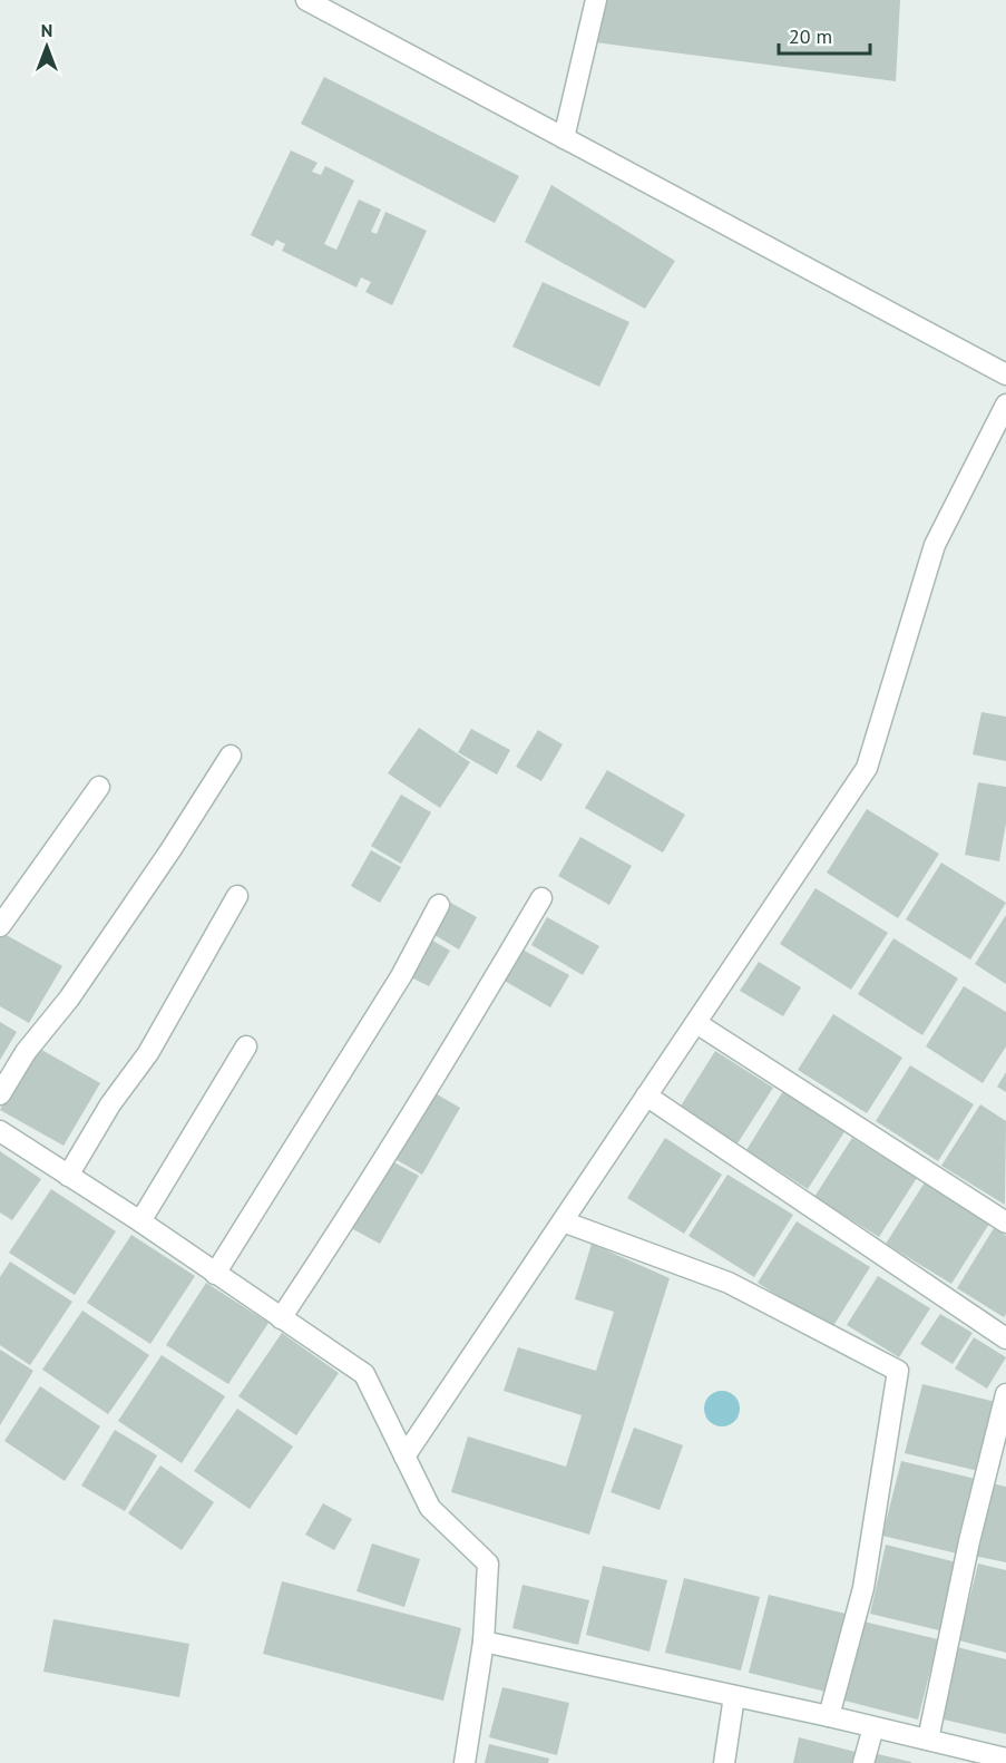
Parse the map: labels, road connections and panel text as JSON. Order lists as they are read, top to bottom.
{
  "scale_bar": "20 m",
  "north": "top"
}
